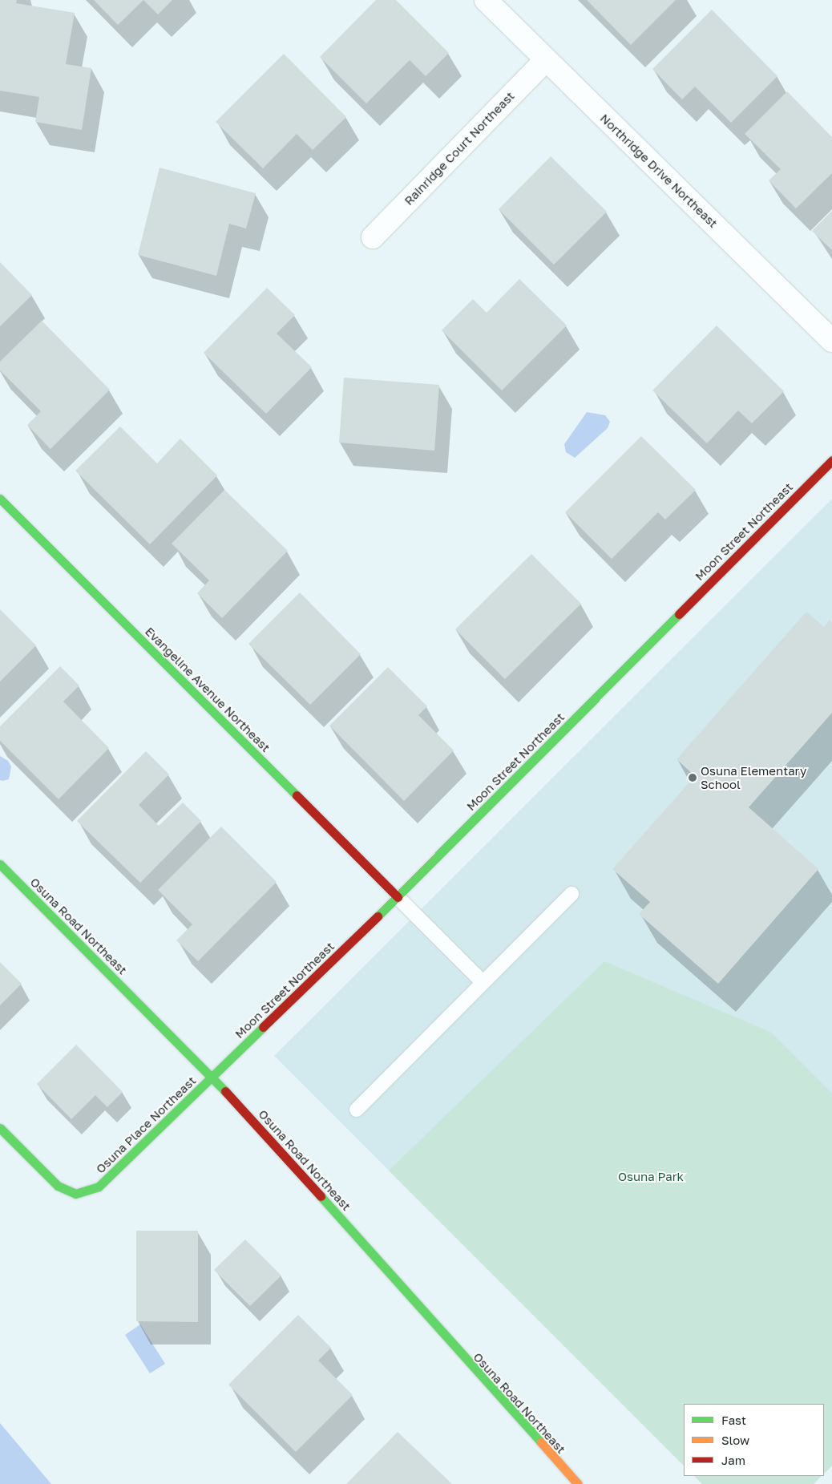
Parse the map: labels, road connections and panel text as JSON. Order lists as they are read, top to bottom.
{
  "streets": {
    "street": [
      "Rainridge Court Northeast",
      "Northridge Drive Northeast",
      "Moon Street Northeast",
      "Evangeline Avenue Northeast",
      "Osuna Road Northeast",
      "Osuna Place Northeast"
    ]
  },
  "crossings": [
    ["Rainridge Court Northeast", "Northridge Drive Northeast"],
    ["Moon Street Northeast", "Evangeline Avenue Northeast"],
    ["Moon Street Northeast", "Osuna Road Northeast"],
    ["Moon Street Northeast", "Osuna Place Northeast"],
    ["Osuna Road Northeast", "Osuna Place Northeast"]
  ],
  "parks": ["Osuna Park"],
  "places": ["Osuna Elementary School"],
  "legend": ["Fast", "Slow", "Jam"]
}
